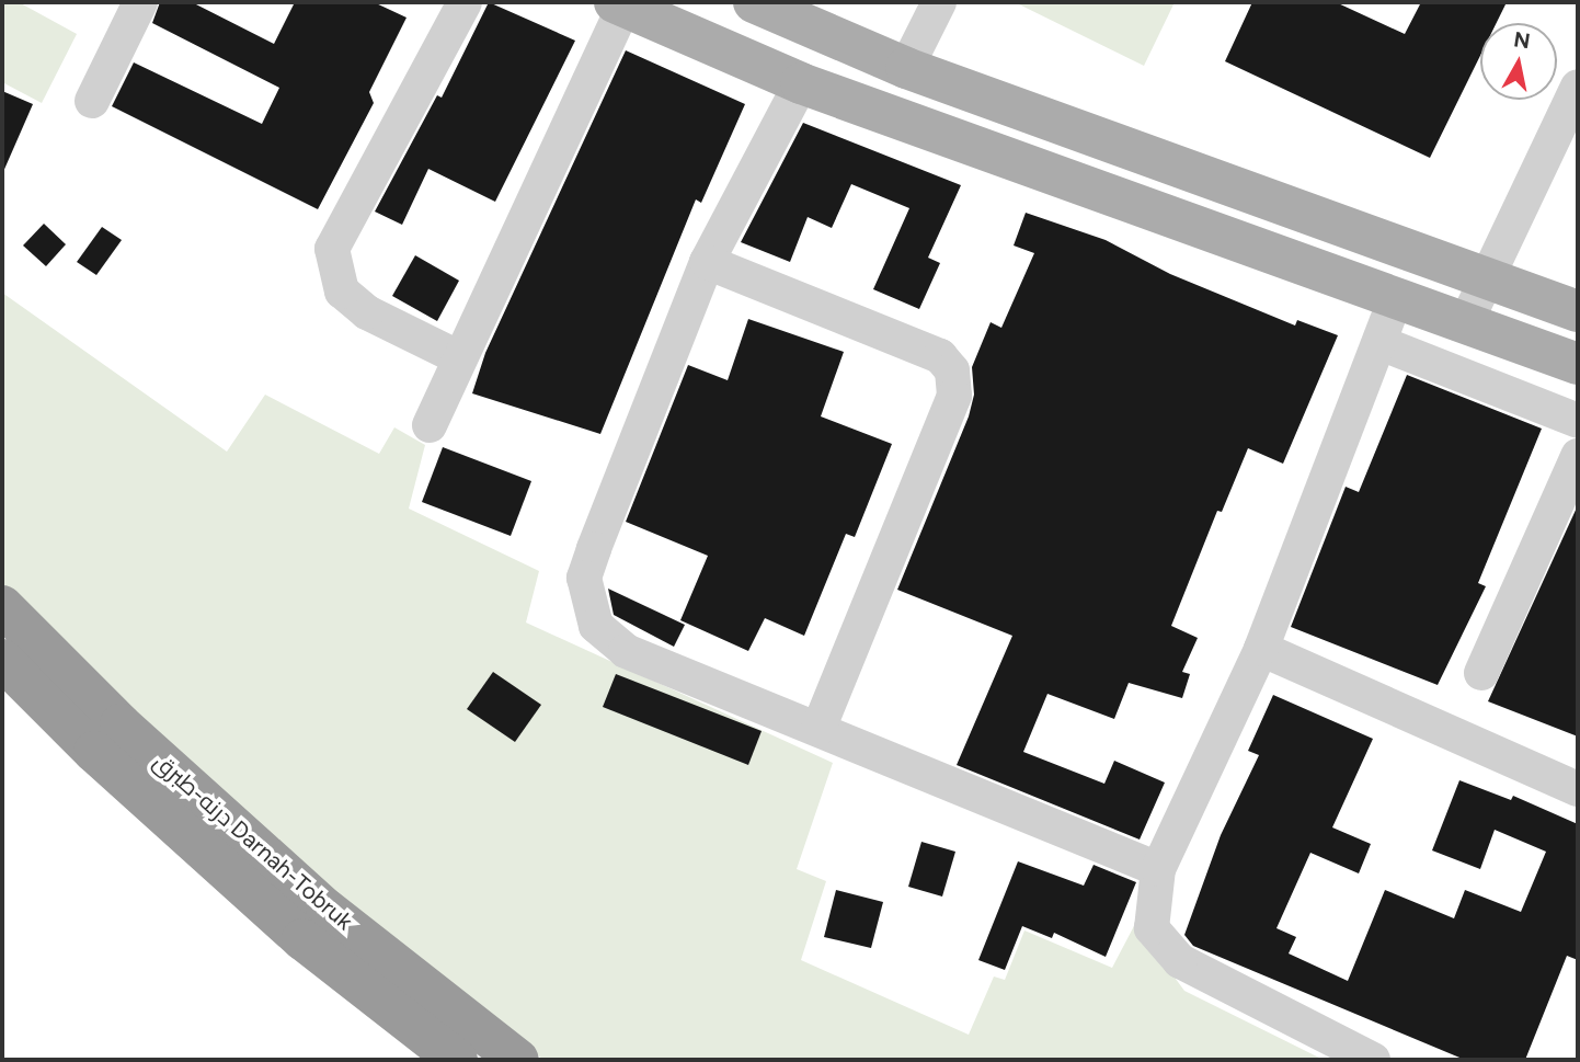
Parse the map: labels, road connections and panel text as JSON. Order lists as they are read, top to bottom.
{
  "streets": {
    "highway": ["درنه-طبرق Darnah-Tobruk"]
  },
  "north": "top"
}
